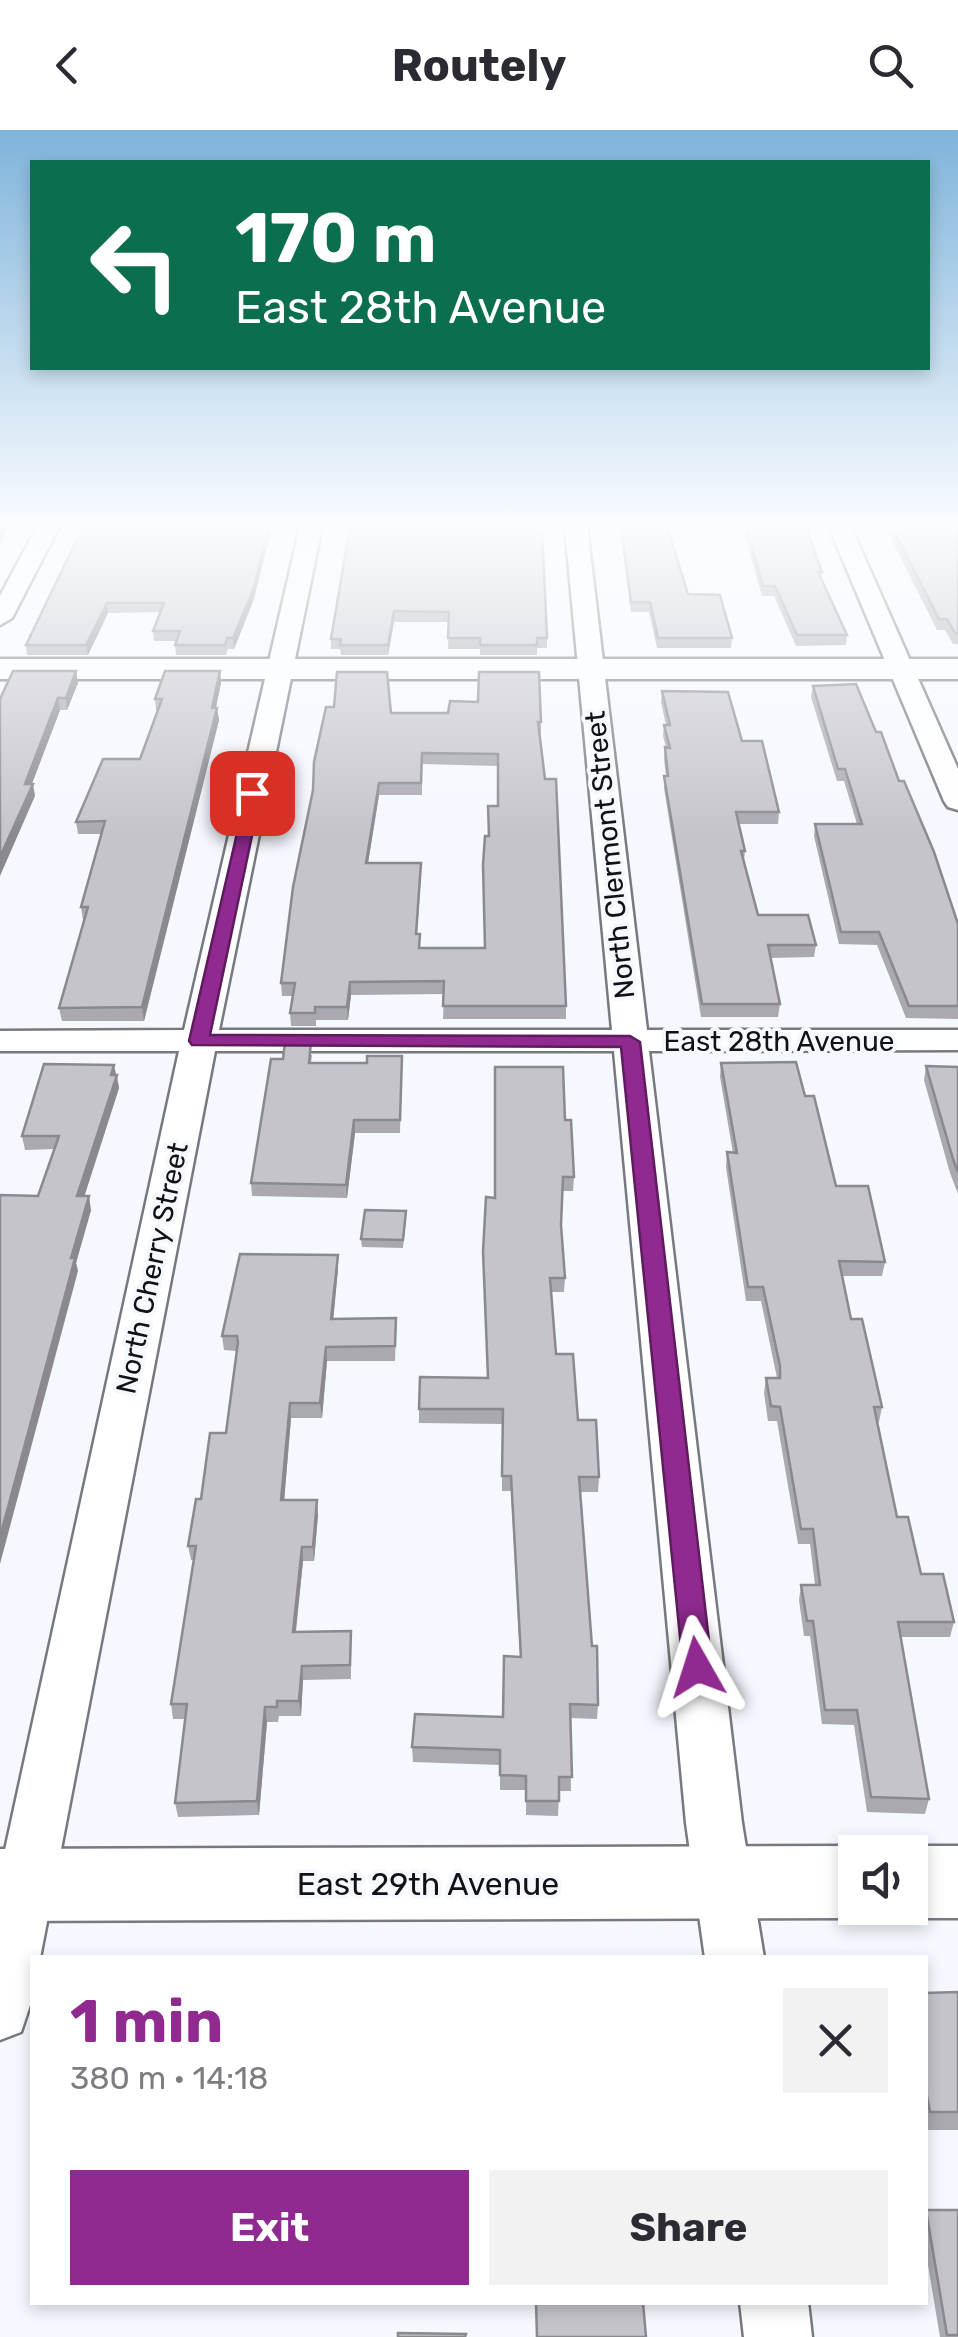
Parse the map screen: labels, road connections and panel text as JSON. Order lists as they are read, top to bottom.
{
  "streets": {
    "street": [
      "North Clermont Street",
      "East 28th Avenue",
      "North Cherry Street",
      "East 29th Avenue"
    ]
  },
  "crossings": [
    ["North Clermont Street", "East 28th Avenue"],
    ["North Clermont Street", "East 29th Avenue"],
    ["East 28th Avenue", "North Cherry Street"],
    ["North Cherry Street", "East 29th Avenue"]
  ],
  "page": {
    "header": "Routely",
    "turn": ["170 m", "East 28th Avenue"],
    "heading": ["1 min", "380 m · 14:18"],
    "buttons": ["Exit", "Share"]
  }
}
